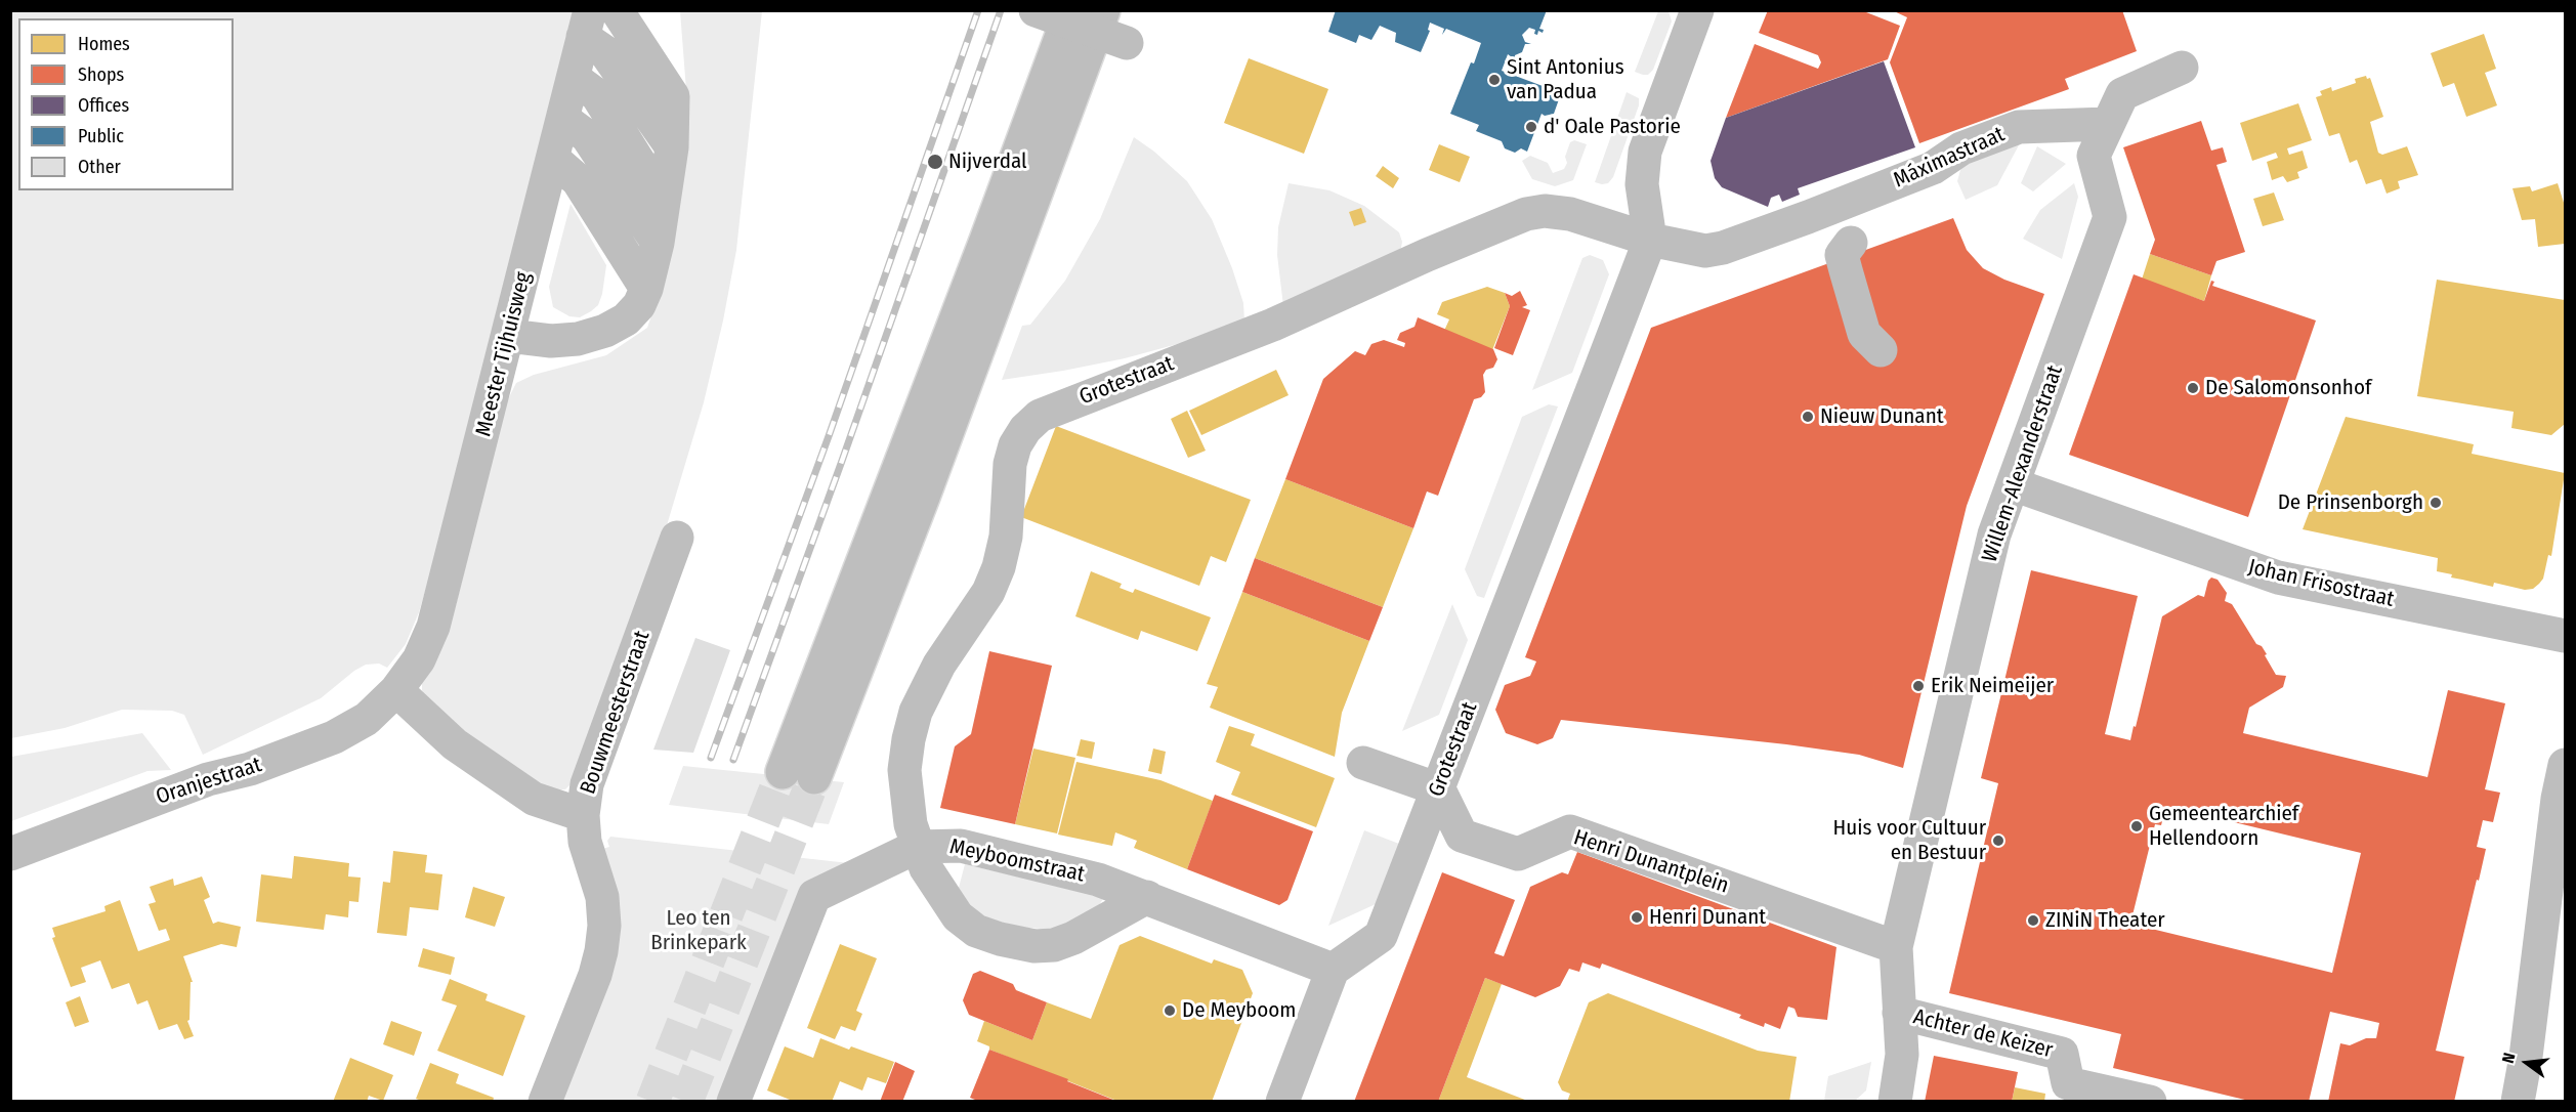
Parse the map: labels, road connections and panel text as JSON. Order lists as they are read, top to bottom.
{
  "streets": {
    "street": [
      "Máximastraat",
      "Meester Tijhuisweg",
      "Grotestraat",
      "Willem-Alexanderstraat",
      "Johan Frisostraat",
      "Bouwmeesterstraat",
      "Oranjestraat",
      "Meyboomstraat",
      "Henri Dunantplein",
      "Achter de Keizer"
    ]
  },
  "crossings": [
    ["Máximastraat", "Grotestraat"],
    ["Máximastraat", "Willem-Alexanderstraat"],
    ["Meester Tijhuisweg", "Oranjestraat"],
    ["Grotestraat", "Meyboomstraat"],
    ["Grotestraat", "Henri Dunantplein"],
    ["Willem-Alexanderstraat", "Johan Frisostraat"],
    ["Willem-Alexanderstraat", "Henri Dunantplein"],
    ["Willem-Alexanderstraat", "Achter de Keizer"]
  ],
  "parks": ["Leo ten Brinkepark"],
  "places": [
    "Sint Antonius van Padua",
    "d' Oale Pastorie",
    "Nijverdal",
    "De Salomonsonhof",
    "Nieuw Dunant",
    "De Prinsenborgh",
    "Erik Neimeijer",
    "Gemeentearchief Hellendoorn",
    "Huis voor Cultuur en Bestuur",
    "Henri Dunant",
    "ZINiN Theater",
    "De Meyboom"
  ],
  "legend": [
    "Homes",
    "Shops",
    "Offices",
    "Public",
    "Other"
  ],
  "north": "left"
}
